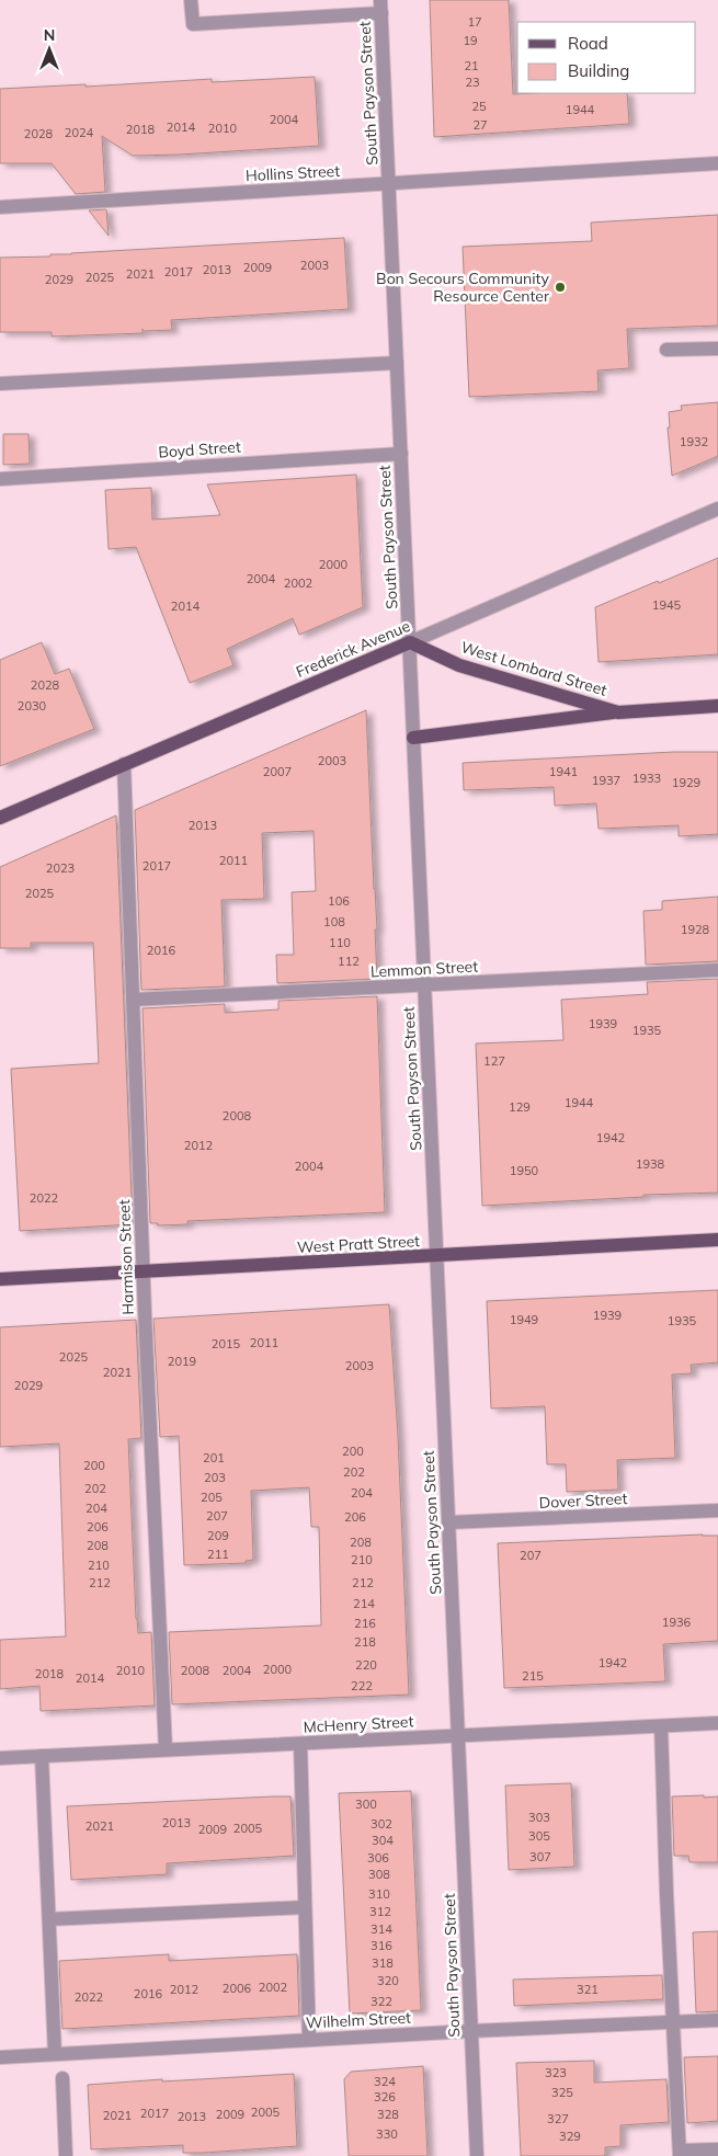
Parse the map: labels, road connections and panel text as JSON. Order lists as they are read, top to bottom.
{
  "streets": {
    "main road": ["Frederick Avenue", "West Lombard Street", "West Pratt Street"],
    "street": [
      "South Payson Street",
      "Hollins Street",
      "Boyd Street",
      "Lemmon Street",
      "Harmison Street",
      "Dover Street",
      "McHenry Street",
      "Wilhelm Street"
    ]
  },
  "crossings": [
    ["South Payson Street", "Hollins Street"],
    ["South Payson Street", "Boyd Street"],
    ["South Payson Street", "Frederick Avenue"],
    ["South Payson Street", "West Lombard Street"],
    ["South Payson Street", "Lemmon Street"],
    ["South Payson Street", "West Pratt Street"],
    ["South Payson Street", "Dover Street"],
    ["South Payson Street", "McHenry Street"],
    ["South Payson Street", "Wilhelm Street"],
    ["Frederick Avenue", "West Lombard Street"],
    ["Frederick Avenue", "Harmison Street"],
    ["Lemmon Street", "Harmison Street"],
    ["West Pratt Street", "Harmison Street"],
    ["Harmison Street", "McHenry Street"]
  ],
  "places": ["Bon Secours Community Resource Center"],
  "house_numbers": [
    "17",
    "19",
    "21",
    "23",
    "25",
    "1944",
    "2004",
    "27",
    "2014",
    "2010",
    "2018",
    "2024",
    "2028",
    "2003",
    "2009",
    "2013",
    "2017",
    "2021",
    "2025",
    "2029",
    "1932",
    "2000",
    "2004",
    "2002",
    "1945",
    "2014",
    "2028",
    "2030",
    "2003",
    "2007",
    "1941",
    "1933",
    "1937",
    "1929",
    "2013",
    "2011",
    "2017",
    "2023",
    "2025",
    "106",
    "108",
    "1928",
    "110",
    "2016",
    "112",
    "1939",
    "1935",
    "127",
    "1944",
    "129",
    "2008",
    "1942",
    "2012",
    "1938",
    "2004",
    "1950",
    "2022",
    "1939",
    "1949",
    "1935",
    "2011",
    "2015",
    "2025",
    "2019",
    "2003",
    "2021",
    "2029",
    "200",
    "201",
    "200",
    "202",
    "203",
    "202",
    "204",
    "205",
    "204",
    "207",
    "206",
    "206",
    "209",
    "208",
    "208",
    "211",
    "207",
    "210",
    "210",
    "212",
    "212",
    "214",
    "1936",
    "216",
    "218",
    "1942",
    "220",
    "2000",
    "2010",
    "2008",
    "2004",
    "2018",
    "215",
    "2014",
    "222",
    "300",
    "303",
    "2013",
    "302",
    "2021",
    "2005",
    "2009",
    "305",
    "304",
    "307",
    "306",
    "308",
    "310",
    "312",
    "314",
    "316",
    "318",
    "320",
    "2002",
    "2006",
    "2012",
    "321",
    "2016",
    "2022",
    "322",
    "323",
    "324",
    "325",
    "326",
    "2005",
    "2017",
    "2009",
    "328",
    "2021",
    "2013",
    "327",
    "330",
    "329"
  ],
  "legend": ["Road", "Building"],
  "north": "top"
}
